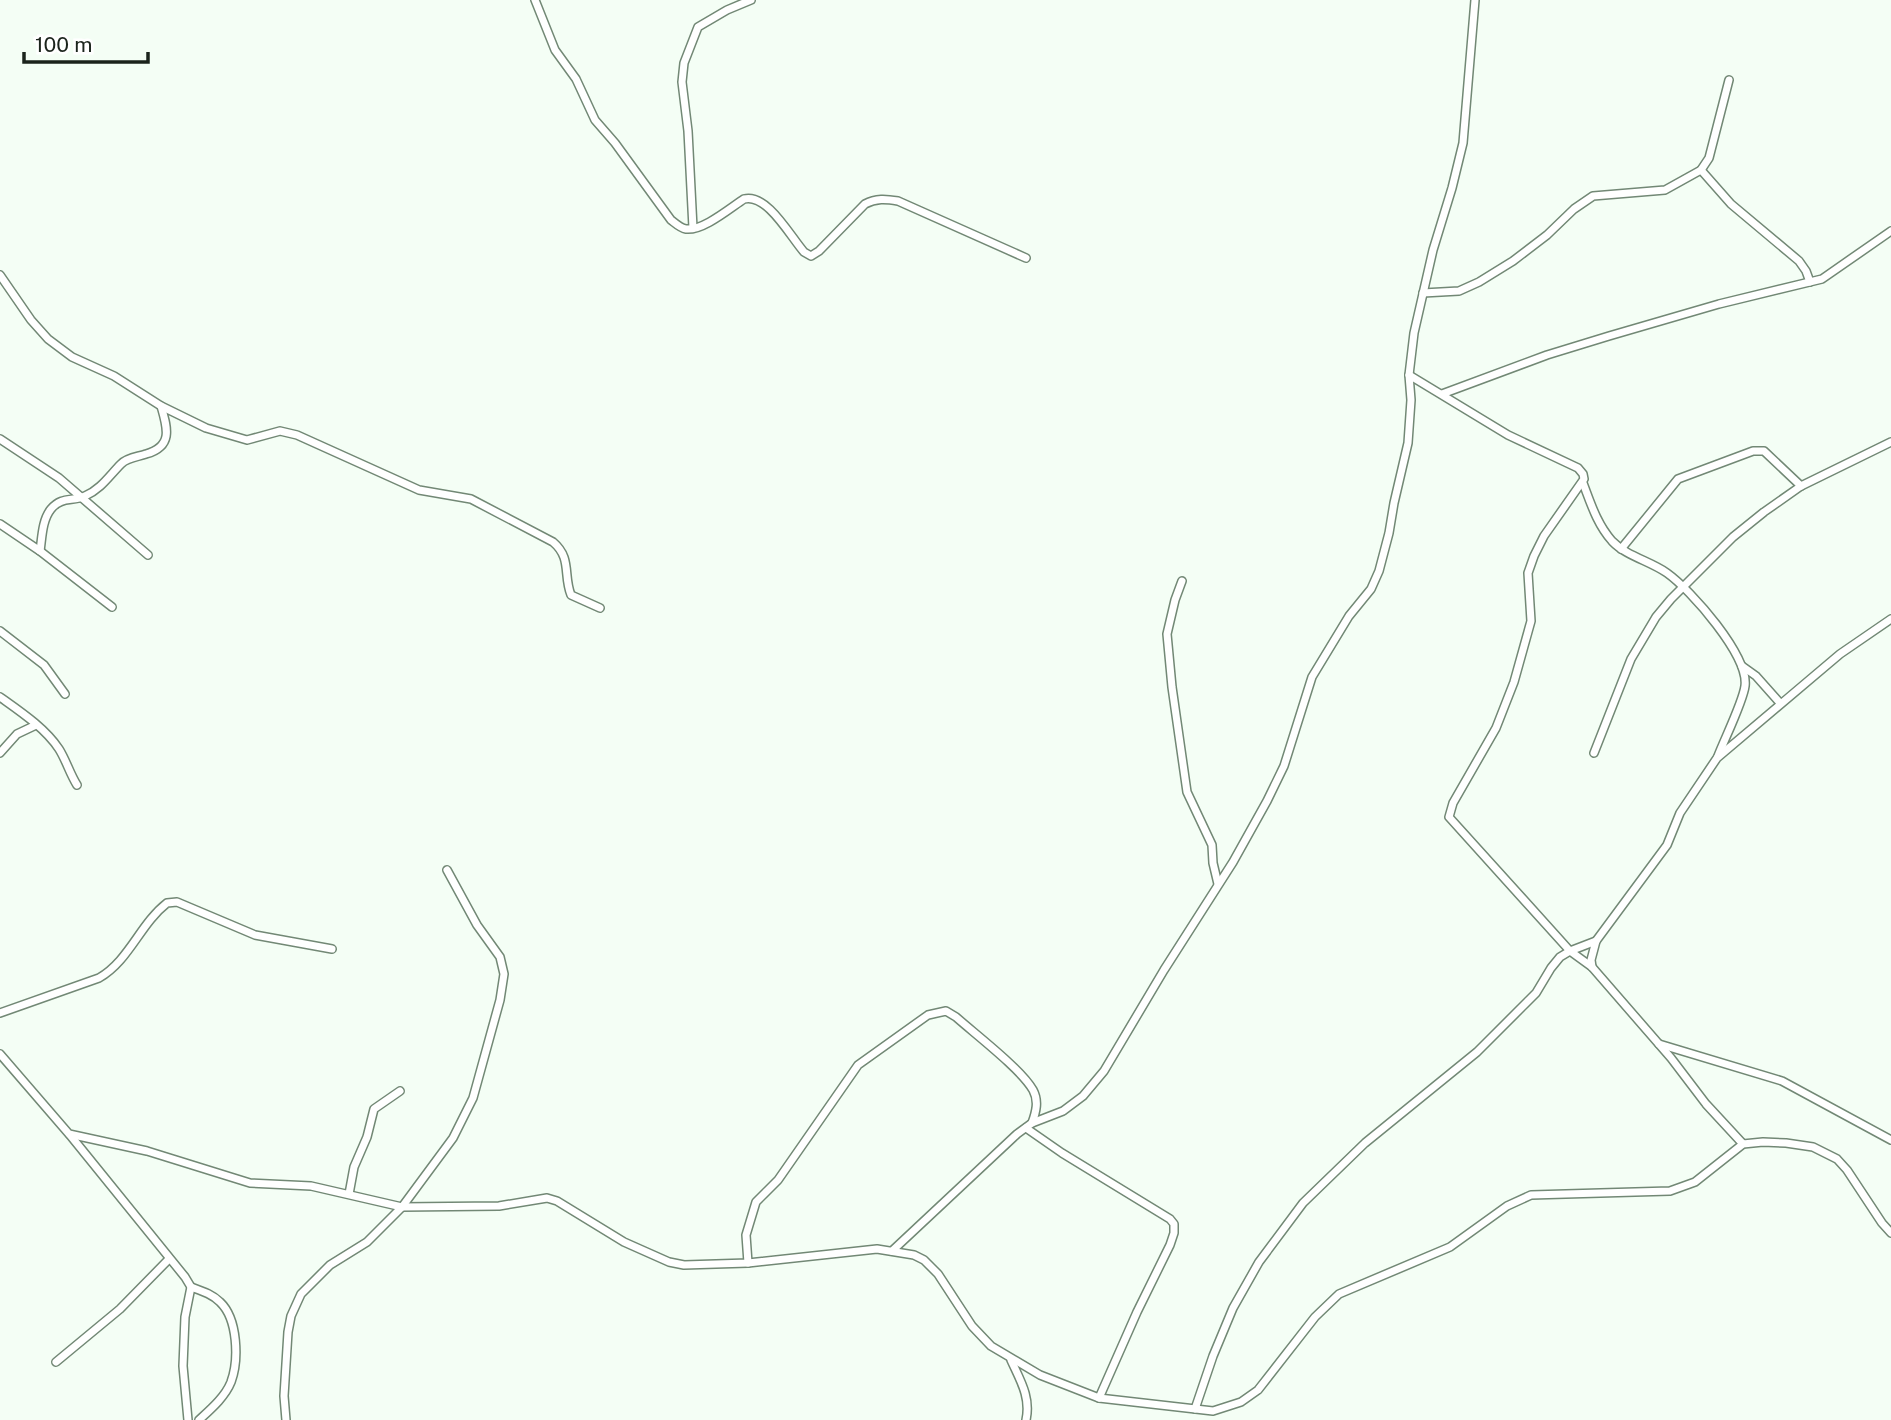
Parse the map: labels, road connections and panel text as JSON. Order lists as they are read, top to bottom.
{
  "scale_bar": "100 m"
}
